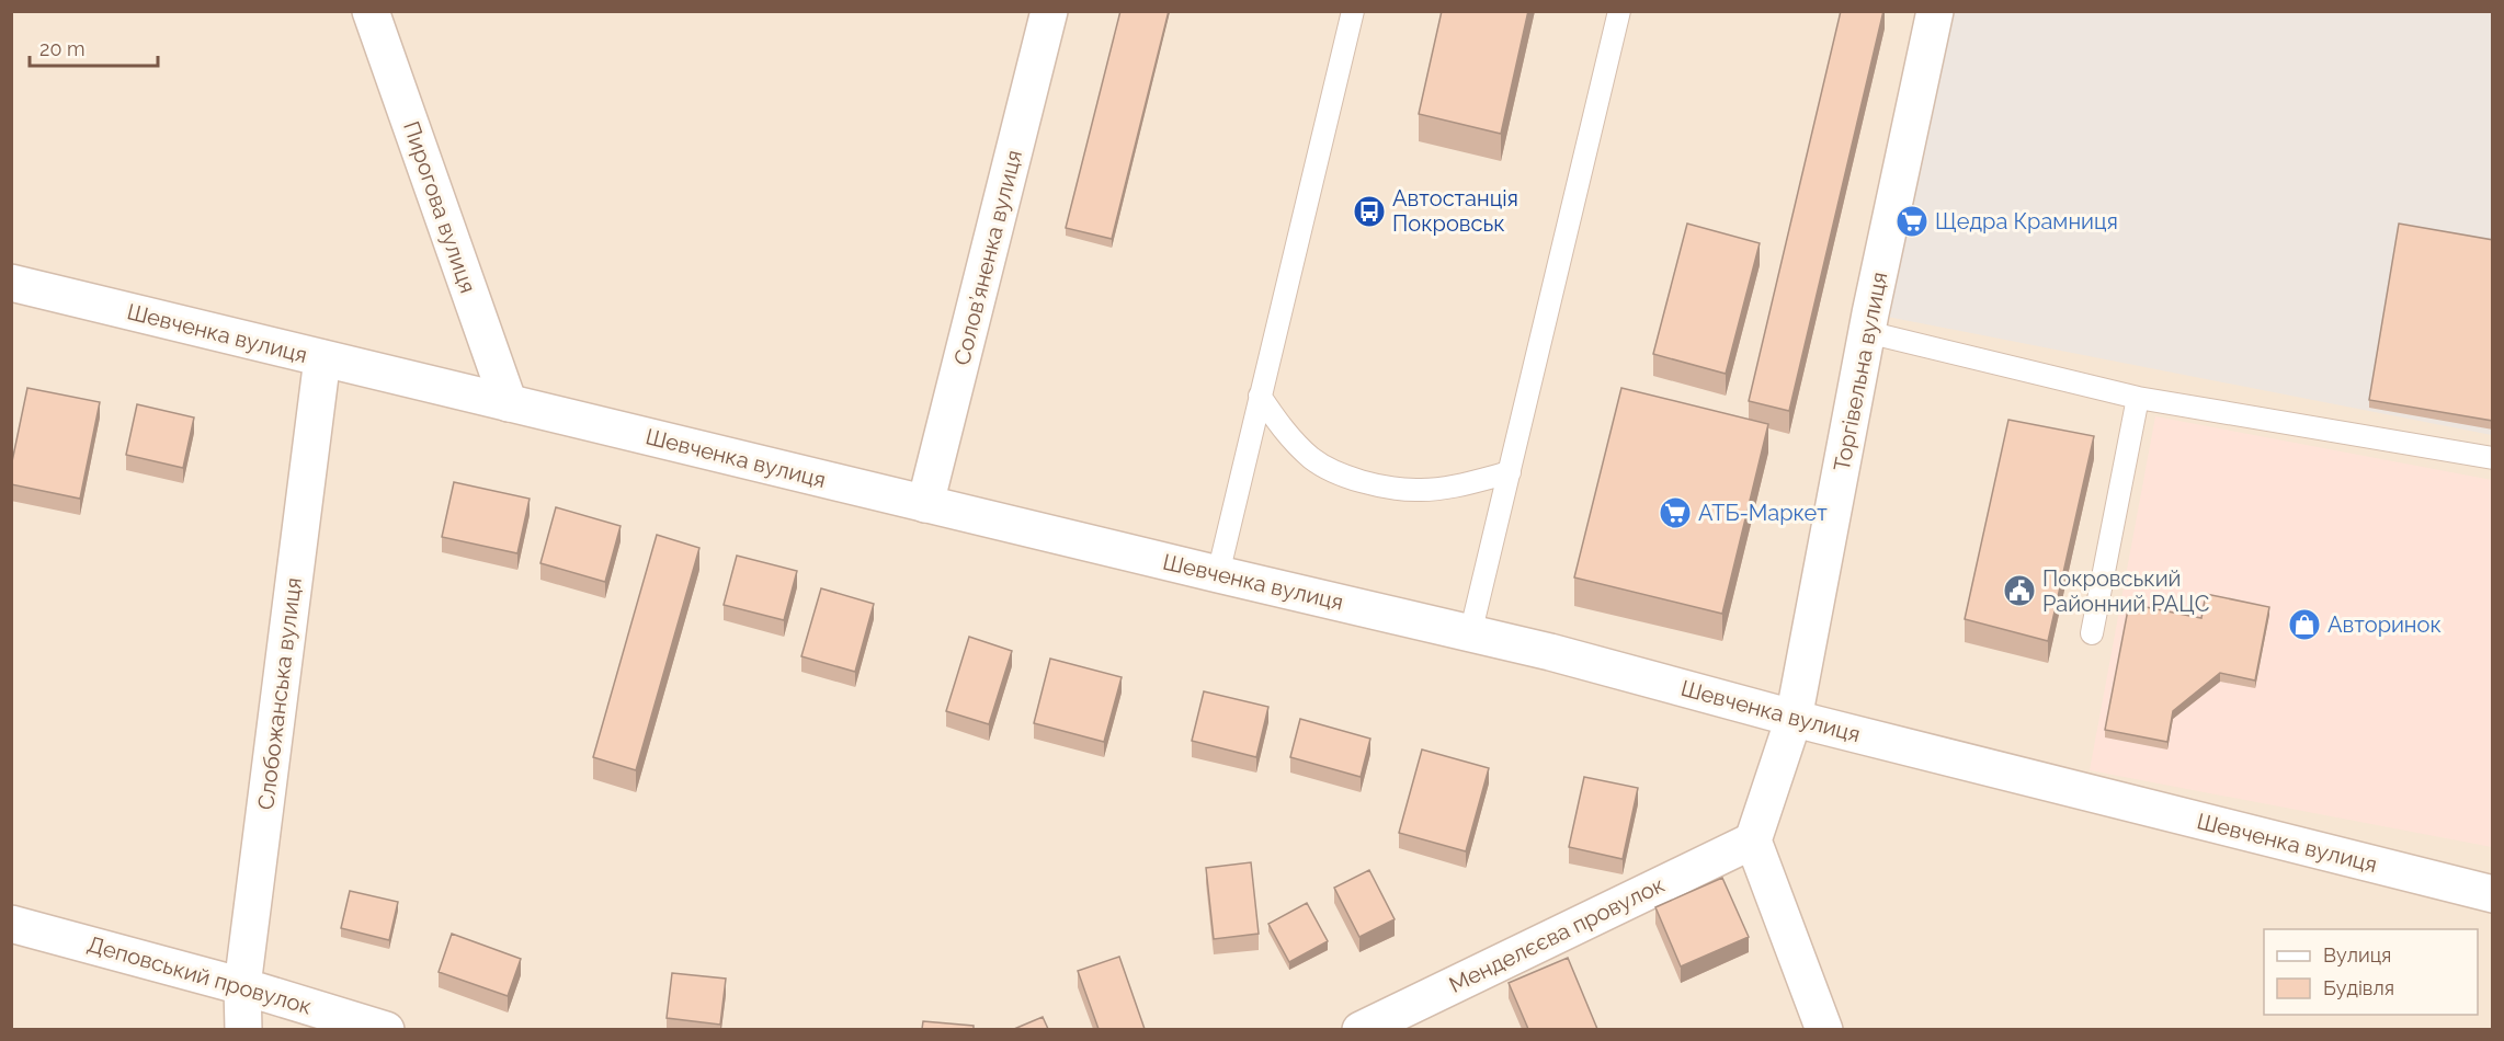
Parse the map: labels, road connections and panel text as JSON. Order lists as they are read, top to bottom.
{
  "streets": {
    "street": [
      "Пирогова вулиця",
      "Солов’яненка вулиця",
      "Шевченка вулиця",
      "Торгівельна вулиця",
      "Слобожанська вулиця",
      "Менделєєва провулок",
      "Деповський провулок"
    ]
  },
  "crossings": [
    ["Пирогова вулиця", "Шевченка вулиця"],
    ["Солов’яненка вулиця", "Шевченка вулиця"],
    ["Шевченка вулиця", "Торгівельна вулиця"],
    ["Шевченка вулиця", "Слобожанська вулиця"],
    ["Торгівельна вулиця", "Менделєєва провулок"],
    ["Слобожанська вулиця", "Деповський провулок"]
  ],
  "places": {
    "bus stop": ["Автостанція Покровськ"],
    "supermarket": ["Щедра Крамниця", "АТБ-Маркет"],
    "public building": ["Покровський Районний РАЦС"],
    "shop": ["Авторинок"]
  },
  "legend": ["Вулиця", "Будівля"],
  "scale_bar": "20 m"
}
